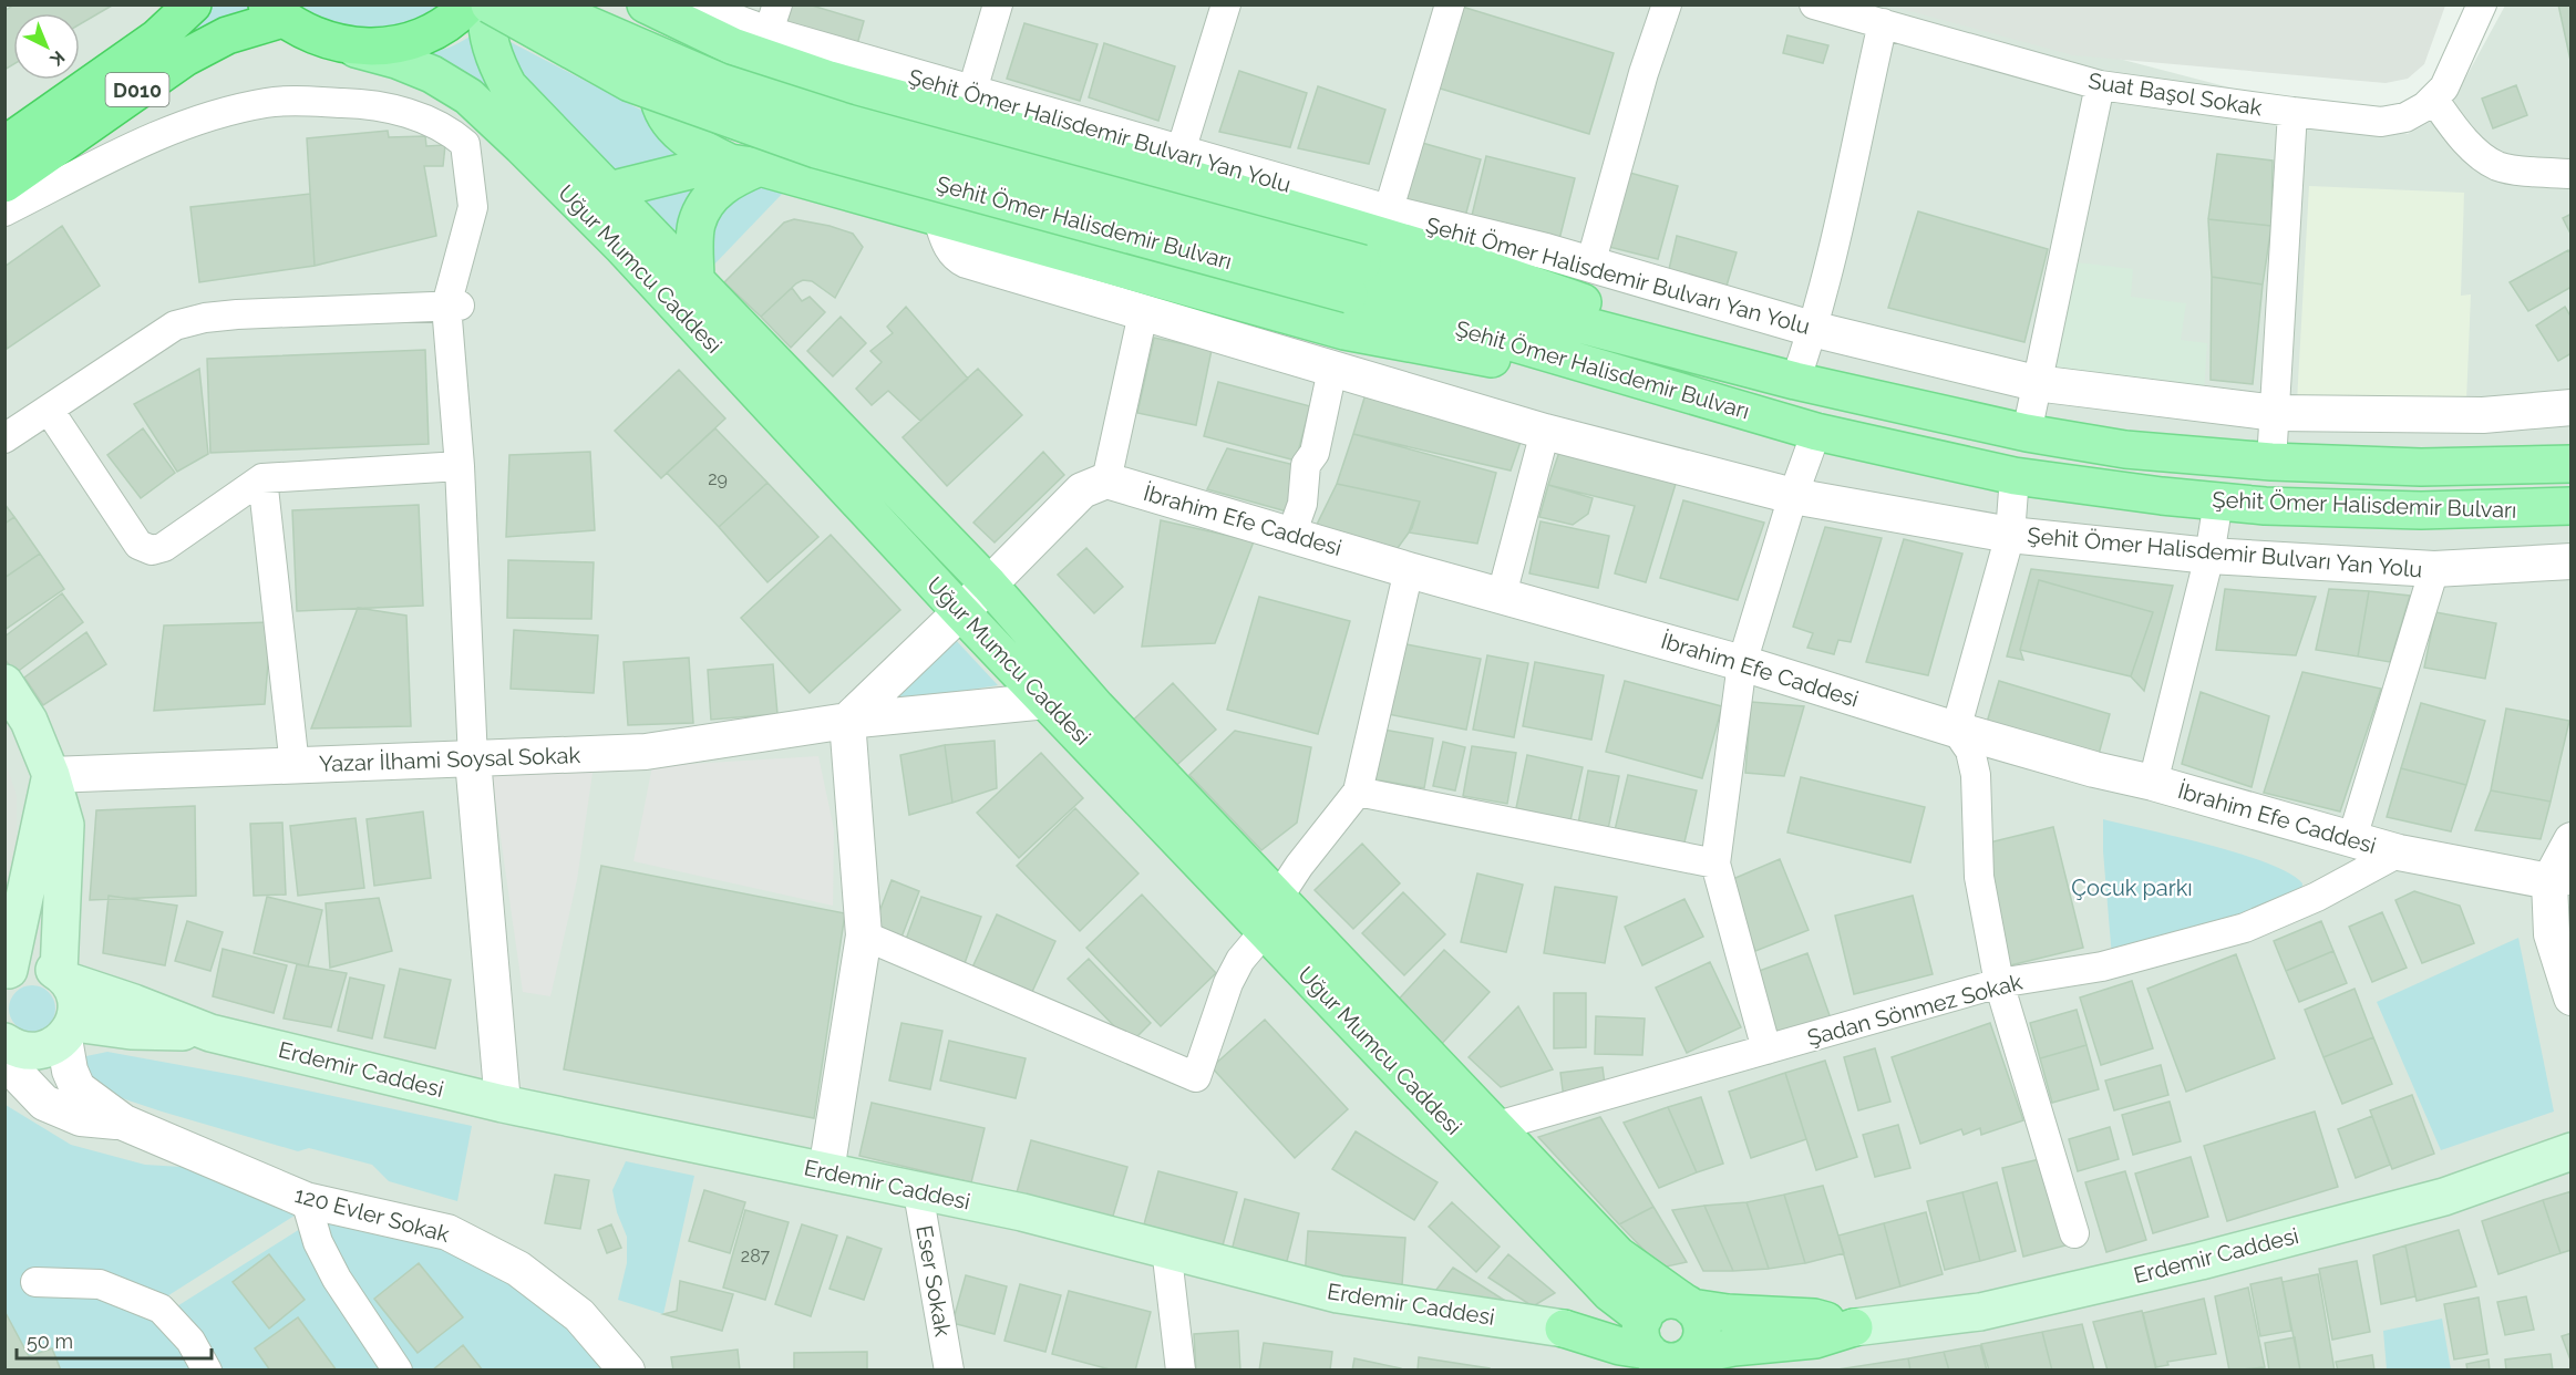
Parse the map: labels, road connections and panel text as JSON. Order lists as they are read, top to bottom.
{
  "streets": {
    "highway": ["D010"],
    "main road": ["Şehit Ömer Halisdemir Bulvarı", "Uğur Mumcu Caddesi", "Erdemir Caddesi"],
    "street": [
      "Suat Başol Sokak",
      "Şehit Ömer Halisdemir Bulvarı Yan Yolu",
      "İbrahim Efe Caddesi",
      "Yazar İlhami Soysal Sokak",
      "Şadan Sönmez Sokak",
      "120 Evler Sokak",
      "Eser Sokak"
    ]
  },
  "crossings": [
    ["D010", "Uğur Mumcu Caddesi"],
    ["Şehit Ömer Halisdemir Bulvarı", "Uğur Mumcu Caddesi"],
    ["Uğur Mumcu Caddesi", "Yazar İlhami Soysal Sokak"],
    ["Uğur Mumcu Caddesi", "Şadan Sönmez Sokak"],
    ["Uğur Mumcu Caddesi", "Erdemir Caddesi"],
    ["İbrahim Efe Caddesi", "Şadan Sönmez Sokak"],
    ["Erdemir Caddesi", "120 Evler Sokak"],
    ["Erdemir Caddesi", "Eser Sokak"]
  ],
  "parks": ["Çocuk parkı"],
  "house_numbers": ["29", "287"],
  "scale_bar": "50 m",
  "north": "bottom right"
}
